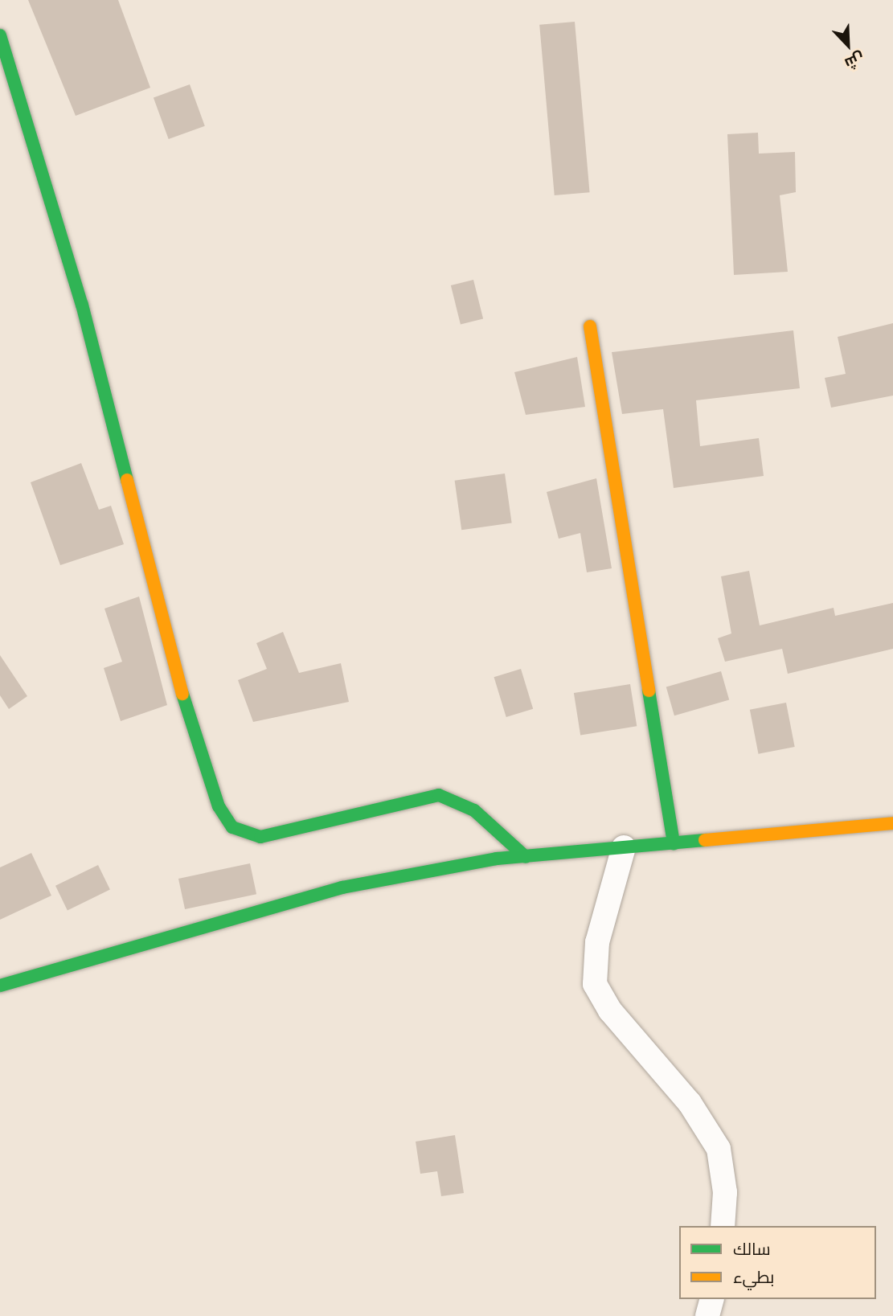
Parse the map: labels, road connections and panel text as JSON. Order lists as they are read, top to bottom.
{
  "legend": ["سالك", "بطيء"],
  "north": "bottom right"
}
